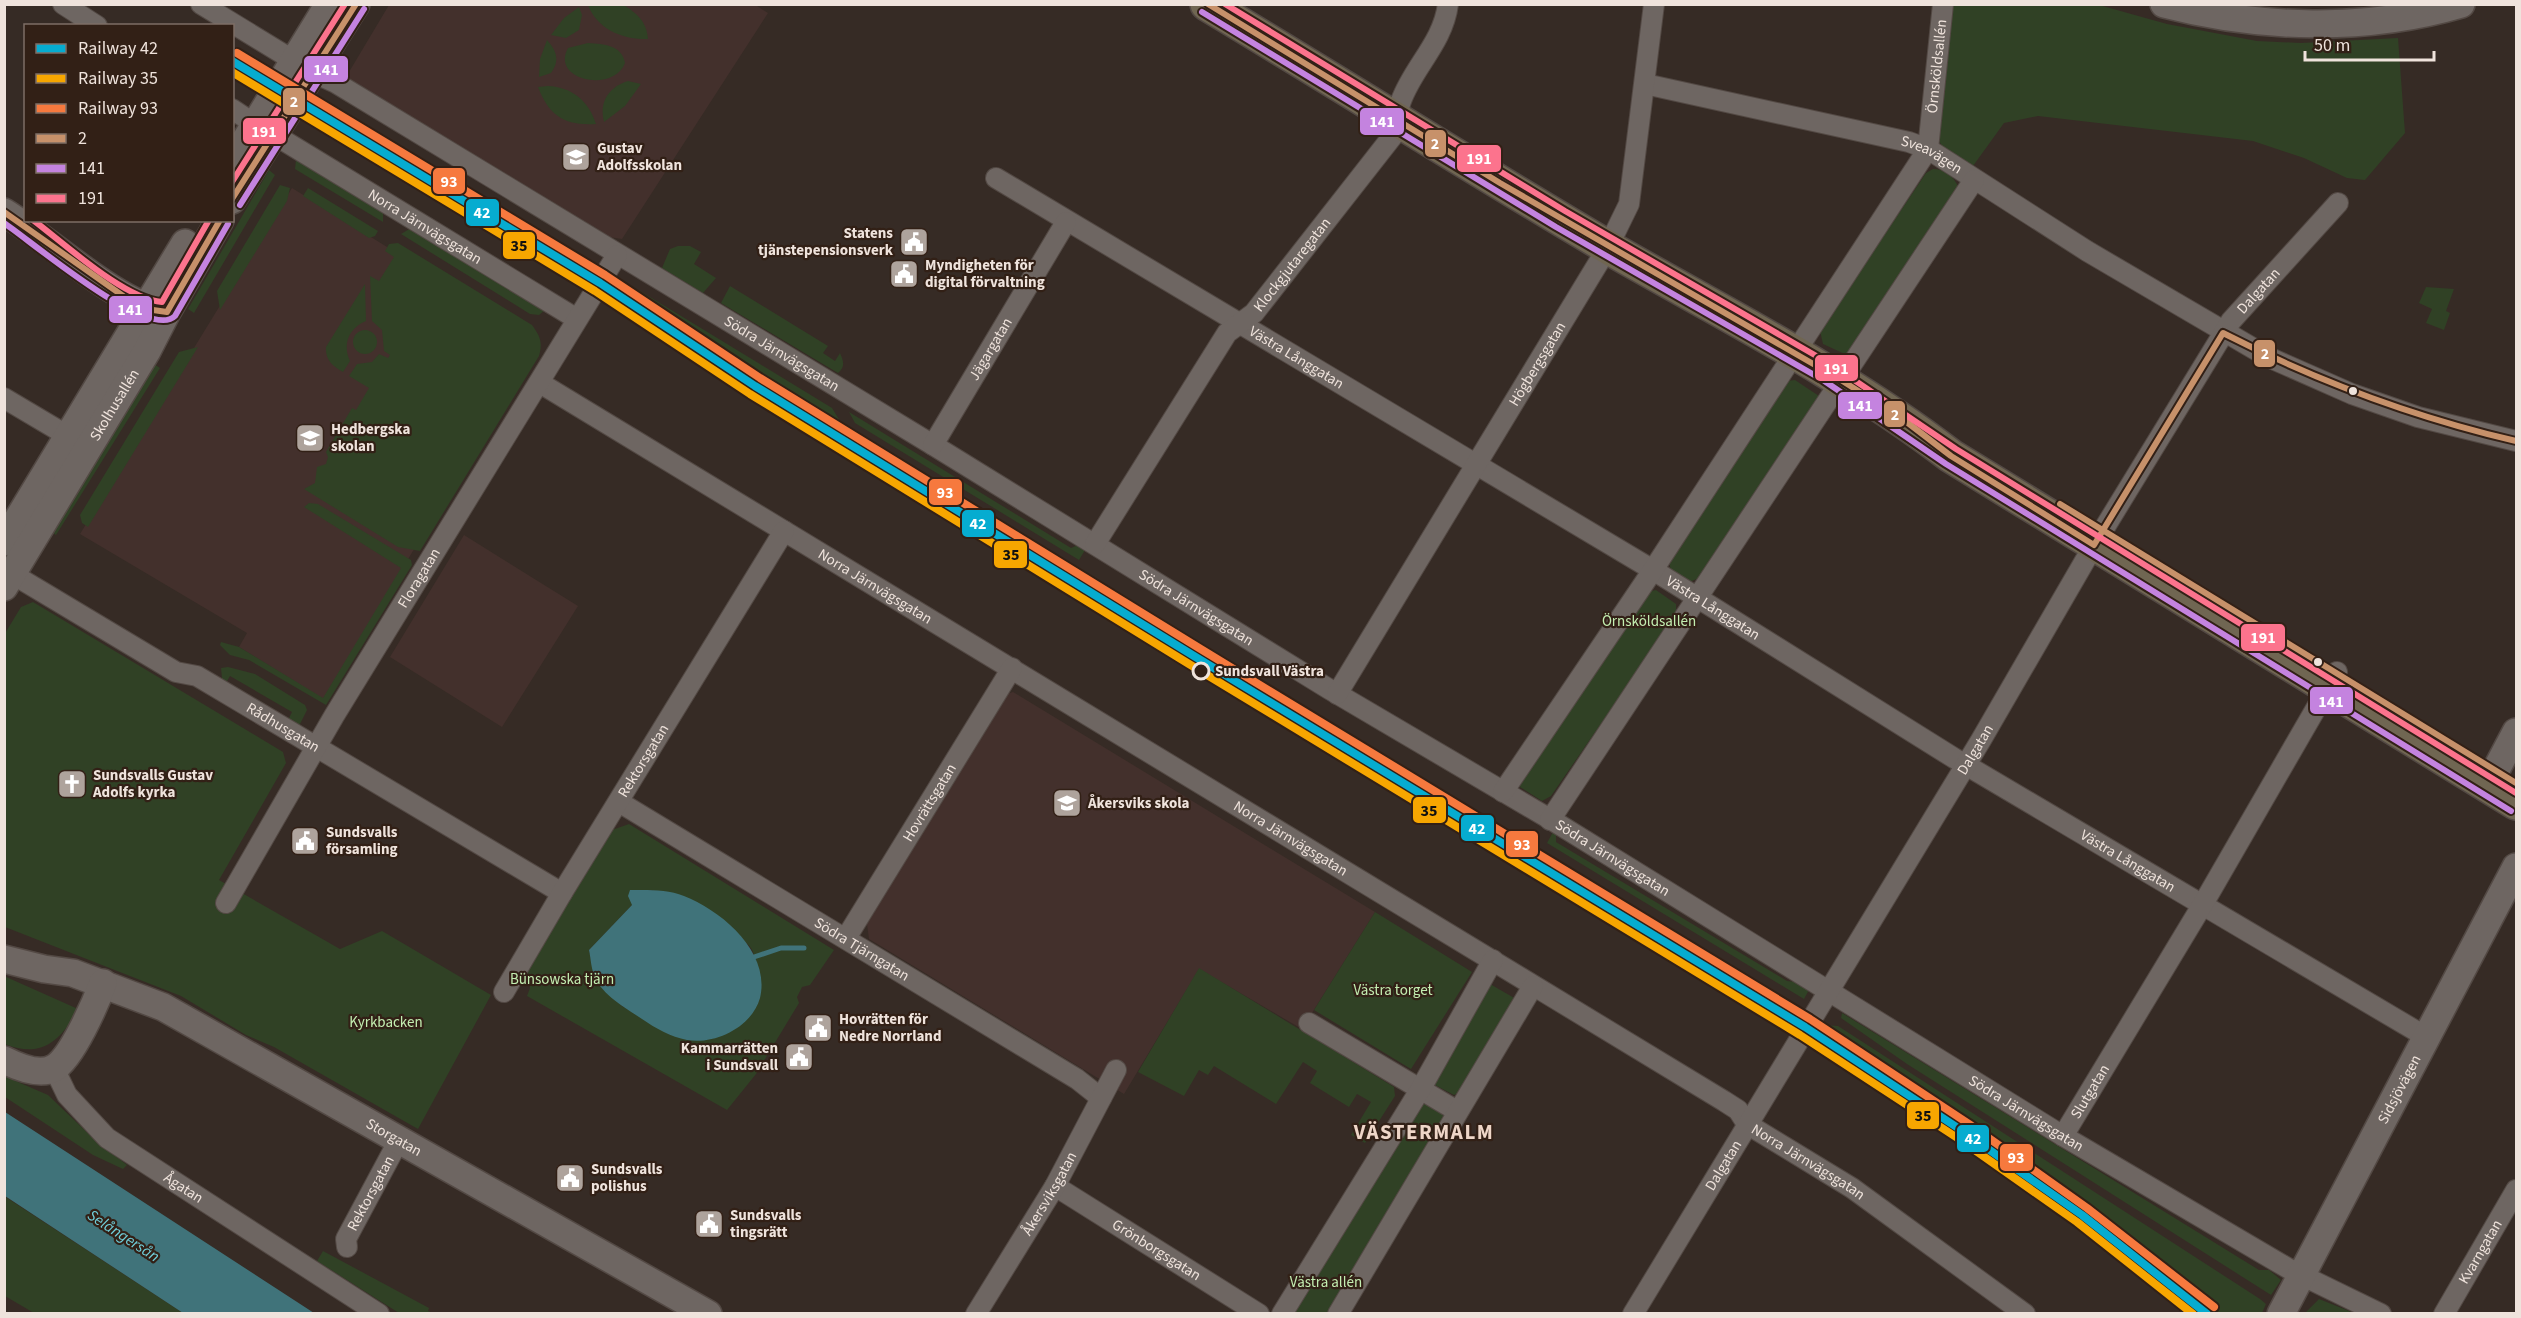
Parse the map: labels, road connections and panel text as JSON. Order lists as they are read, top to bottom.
{
  "streets": {
    "street": [
      "Örnsköldsallén",
      "Sveavägen",
      "Norra Järnvägsgatan",
      "Klockgjutaregatan",
      "Dalgatan",
      "Jägargatan",
      "Södra Järnvägsgatan",
      "Västra Långgatan",
      "Högbergsgatan",
      "Skolhusallén",
      "Floragatan",
      "Rådhusgatan",
      "Rektorsgatan",
      "Hovrättsgatan",
      "Södra Tjärngatan",
      "Slutgatan",
      "Sidsjövägen",
      "Storgatan",
      "Ågatan",
      "Åkersviksgatan",
      "Grönborgsgatan",
      "Kvarngatan"
    ]
  },
  "crossings": [
    ["Örnsköldsallén", "Sveavägen"],
    ["Örnsköldsallén", "Södra Järnvägsgatan"],
    ["Örnsköldsallén", "Västra Långgatan"],
    ["Sveavägen", "Dalgatan"],
    ["Sveavägen", "Högbergsgatan"],
    ["Norra Järnvägsgatan", "Dalgatan"],
    ["Norra Järnvägsgatan", "Floragatan"],
    ["Norra Järnvägsgatan", "Rektorsgatan"],
    ["Norra Järnvägsgatan", "Hovrättsgatan"],
    ["Klockgjutaregatan", "Södra Järnvägsgatan"],
    ["Klockgjutaregatan", "Västra Långgatan"],
    ["Dalgatan", "Södra Järnvägsgatan"],
    ["Dalgatan", "Västra Långgatan"],
    ["Jägargatan", "Södra Järnvägsgatan"],
    ["Jägargatan", "Västra Långgatan"],
    ["Södra Järnvägsgatan", "Högbergsgatan"],
    ["Södra Järnvägsgatan", "Floragatan"],
    ["Södra Järnvägsgatan", "Slutgatan"],
    ["Södra Järnvägsgatan", "Sidsjövägen"],
    ["Västra Långgatan", "Högbergsgatan"],
    ["Västra Långgatan", "Slutgatan"],
    ["Västra Långgatan", "Sidsjövägen"],
    ["Skolhusallén", "Rådhusgatan"],
    ["Floragatan", "Rådhusgatan"],
    ["Rådhusgatan", "Rektorsgatan"],
    ["Rektorsgatan", "Södra Tjärngatan"],
    ["Rektorsgatan", "Storgatan"],
    ["Hovrättsgatan", "Södra Tjärngatan"],
    ["Södra Tjärngatan", "Åkersviksgatan"],
    ["Åkersviksgatan", "Grönborgsgatan"]
  ],
  "districts": ["VÄSTERMALM"],
  "water": ["Selångersån"],
  "parks": [
    "Örnsköldsallén",
    "Bünsowska tjärn",
    "Västra torget",
    "Kyrkbacken",
    "Västra allén"
  ],
  "places": {
    "school or university": ["Gustav Adolfsskolan", "Hedbergska skolan", "Åkersviks skola"],
    "public building": [
      "Statens tjänstepensionsverk",
      "Myndigheten för digital förvaltning",
      "Sundsvalls församling",
      "Hovrätten för Nedre Norrland",
      "Kammarrätten i Sundsvall",
      "Sundsvalls polishus",
      "Sundsvalls tingsrätt"
    ],
    "other": ["Sundsvall Västra"],
    "church": ["Sundsvalls Gustav Adolfs kyrka"]
  },
  "lines": [
    "transit line 2",
    "transit line 191",
    "transit line 141",
    "rail line 93",
    "rail line 42",
    "rail line 35"
  ],
  "legend": [
    "Railway 42",
    "Railway 35",
    "Railway 93",
    "2",
    "141",
    "191"
  ],
  "scale_bar": "50 m"
}
